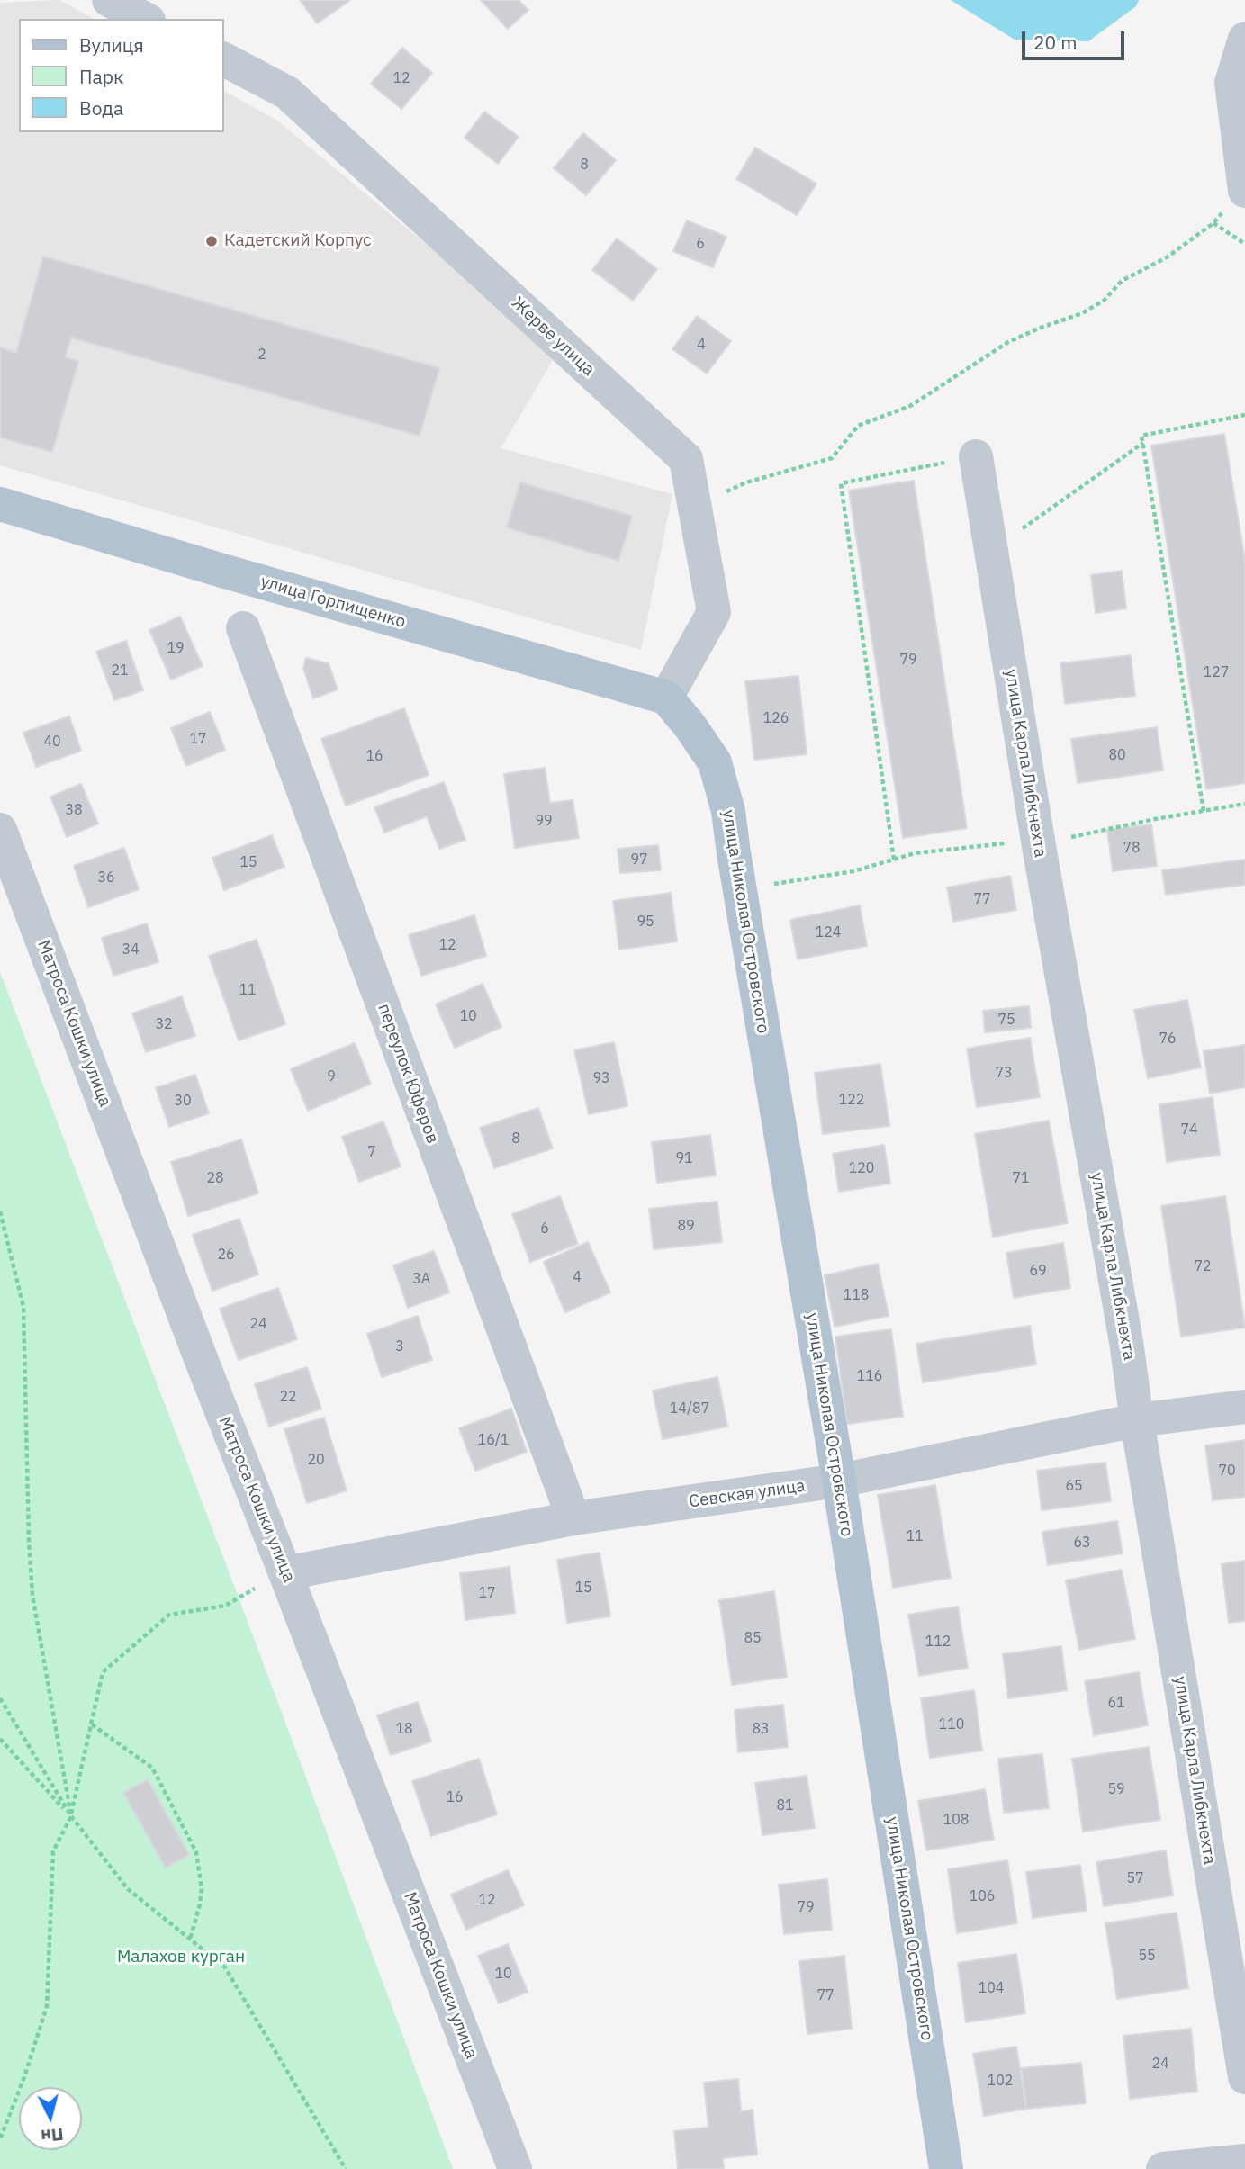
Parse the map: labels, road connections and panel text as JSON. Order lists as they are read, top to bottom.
{
  "streets": {
    "main road": ["улица Горпищенко", "улица Николая Островского"],
    "street": [
      "Жерве улица",
      "улица Карла Либкнехта",
      "Матроса Кошки улица",
      "переулок Юферов",
      "Севская улица"
    ]
  },
  "crossings": [
    ["Жерве улица", "улица Горпищенко"],
    ["Жерве улица", "улица Николая Островского"],
    ["улица Горпищенко", "улица Николая Островского"],
    ["улица Карла Либкнехта", "Севская улица"],
    ["улица Николая Островского", "Севская улица"],
    ["Матроса Кошки улица", "Севская улица"],
    ["переулок Юферов", "Севская улица"]
  ],
  "parks": ["Малахов курган"],
  "places": ["Кадетский Корпус"],
  "house_numbers": [
    "12",
    "8",
    "6",
    "4",
    "2",
    "19",
    "79",
    "21",
    "127",
    "126",
    "17",
    "40",
    "80",
    "16",
    "38",
    "99",
    "78",
    "97",
    "15",
    "36",
    "77",
    "95",
    "124",
    "12",
    "34",
    "11",
    "10",
    "75",
    "32",
    "76",
    "73",
    "9",
    "93",
    "122",
    "30",
    "74",
    "8",
    "7",
    "91",
    "120",
    "28",
    "71",
    "89",
    "6",
    "26",
    "72",
    "69",
    "4",
    "3А",
    "118",
    "24",
    "3",
    "116",
    "22",
    "14/87",
    "16/1",
    "20",
    "70",
    "65",
    "11",
    "63",
    "15",
    "17",
    "85",
    "112",
    "61",
    "110",
    "18",
    "83",
    "59",
    "16",
    "81",
    "108",
    "57",
    "106",
    "12",
    "79",
    "55",
    "10",
    "104",
    "77",
    "24",
    "102"
  ],
  "legend": ["Вулиця", "Парк", "Вода"],
  "scale_bar": "20 m",
  "north": "bottom"
}
